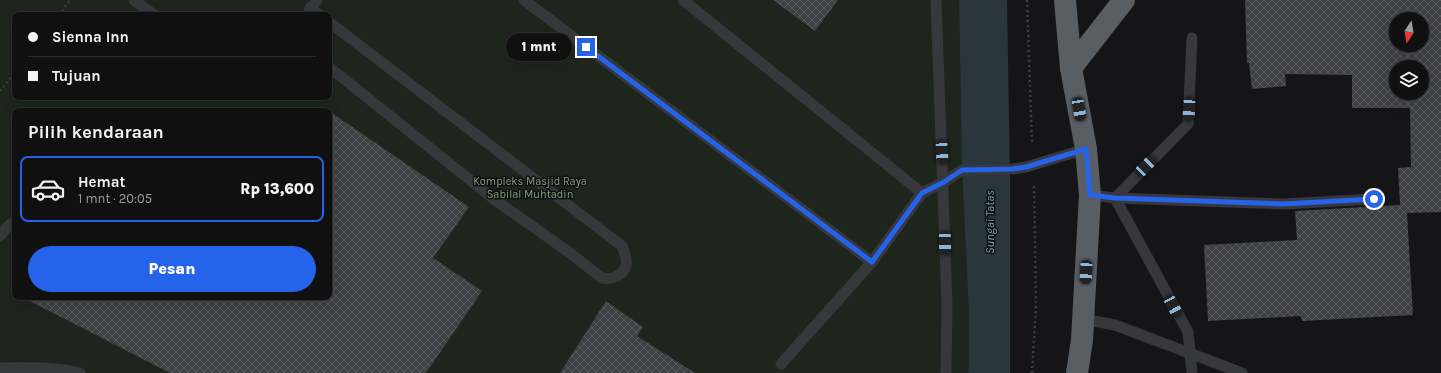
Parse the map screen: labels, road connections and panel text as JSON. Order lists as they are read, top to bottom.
{
  "water": ["Sungai Tatas"],
  "parks": ["Kompleks Masjid Raya Sabilal Muhtadin"],
  "north": "bottom",
  "page": {
    "banner": ["Sienna Inn", "Tujuan"],
    "bubble": "1 mnt",
    "heading": "Pilih kendaraan",
    "list": [
      {
        "name": "Hemat",
        "note": "1 mnt · 20:05",
        "value": "Rp 13,600"
      }
    ],
    "buttons": "Pesan"
  }
}
